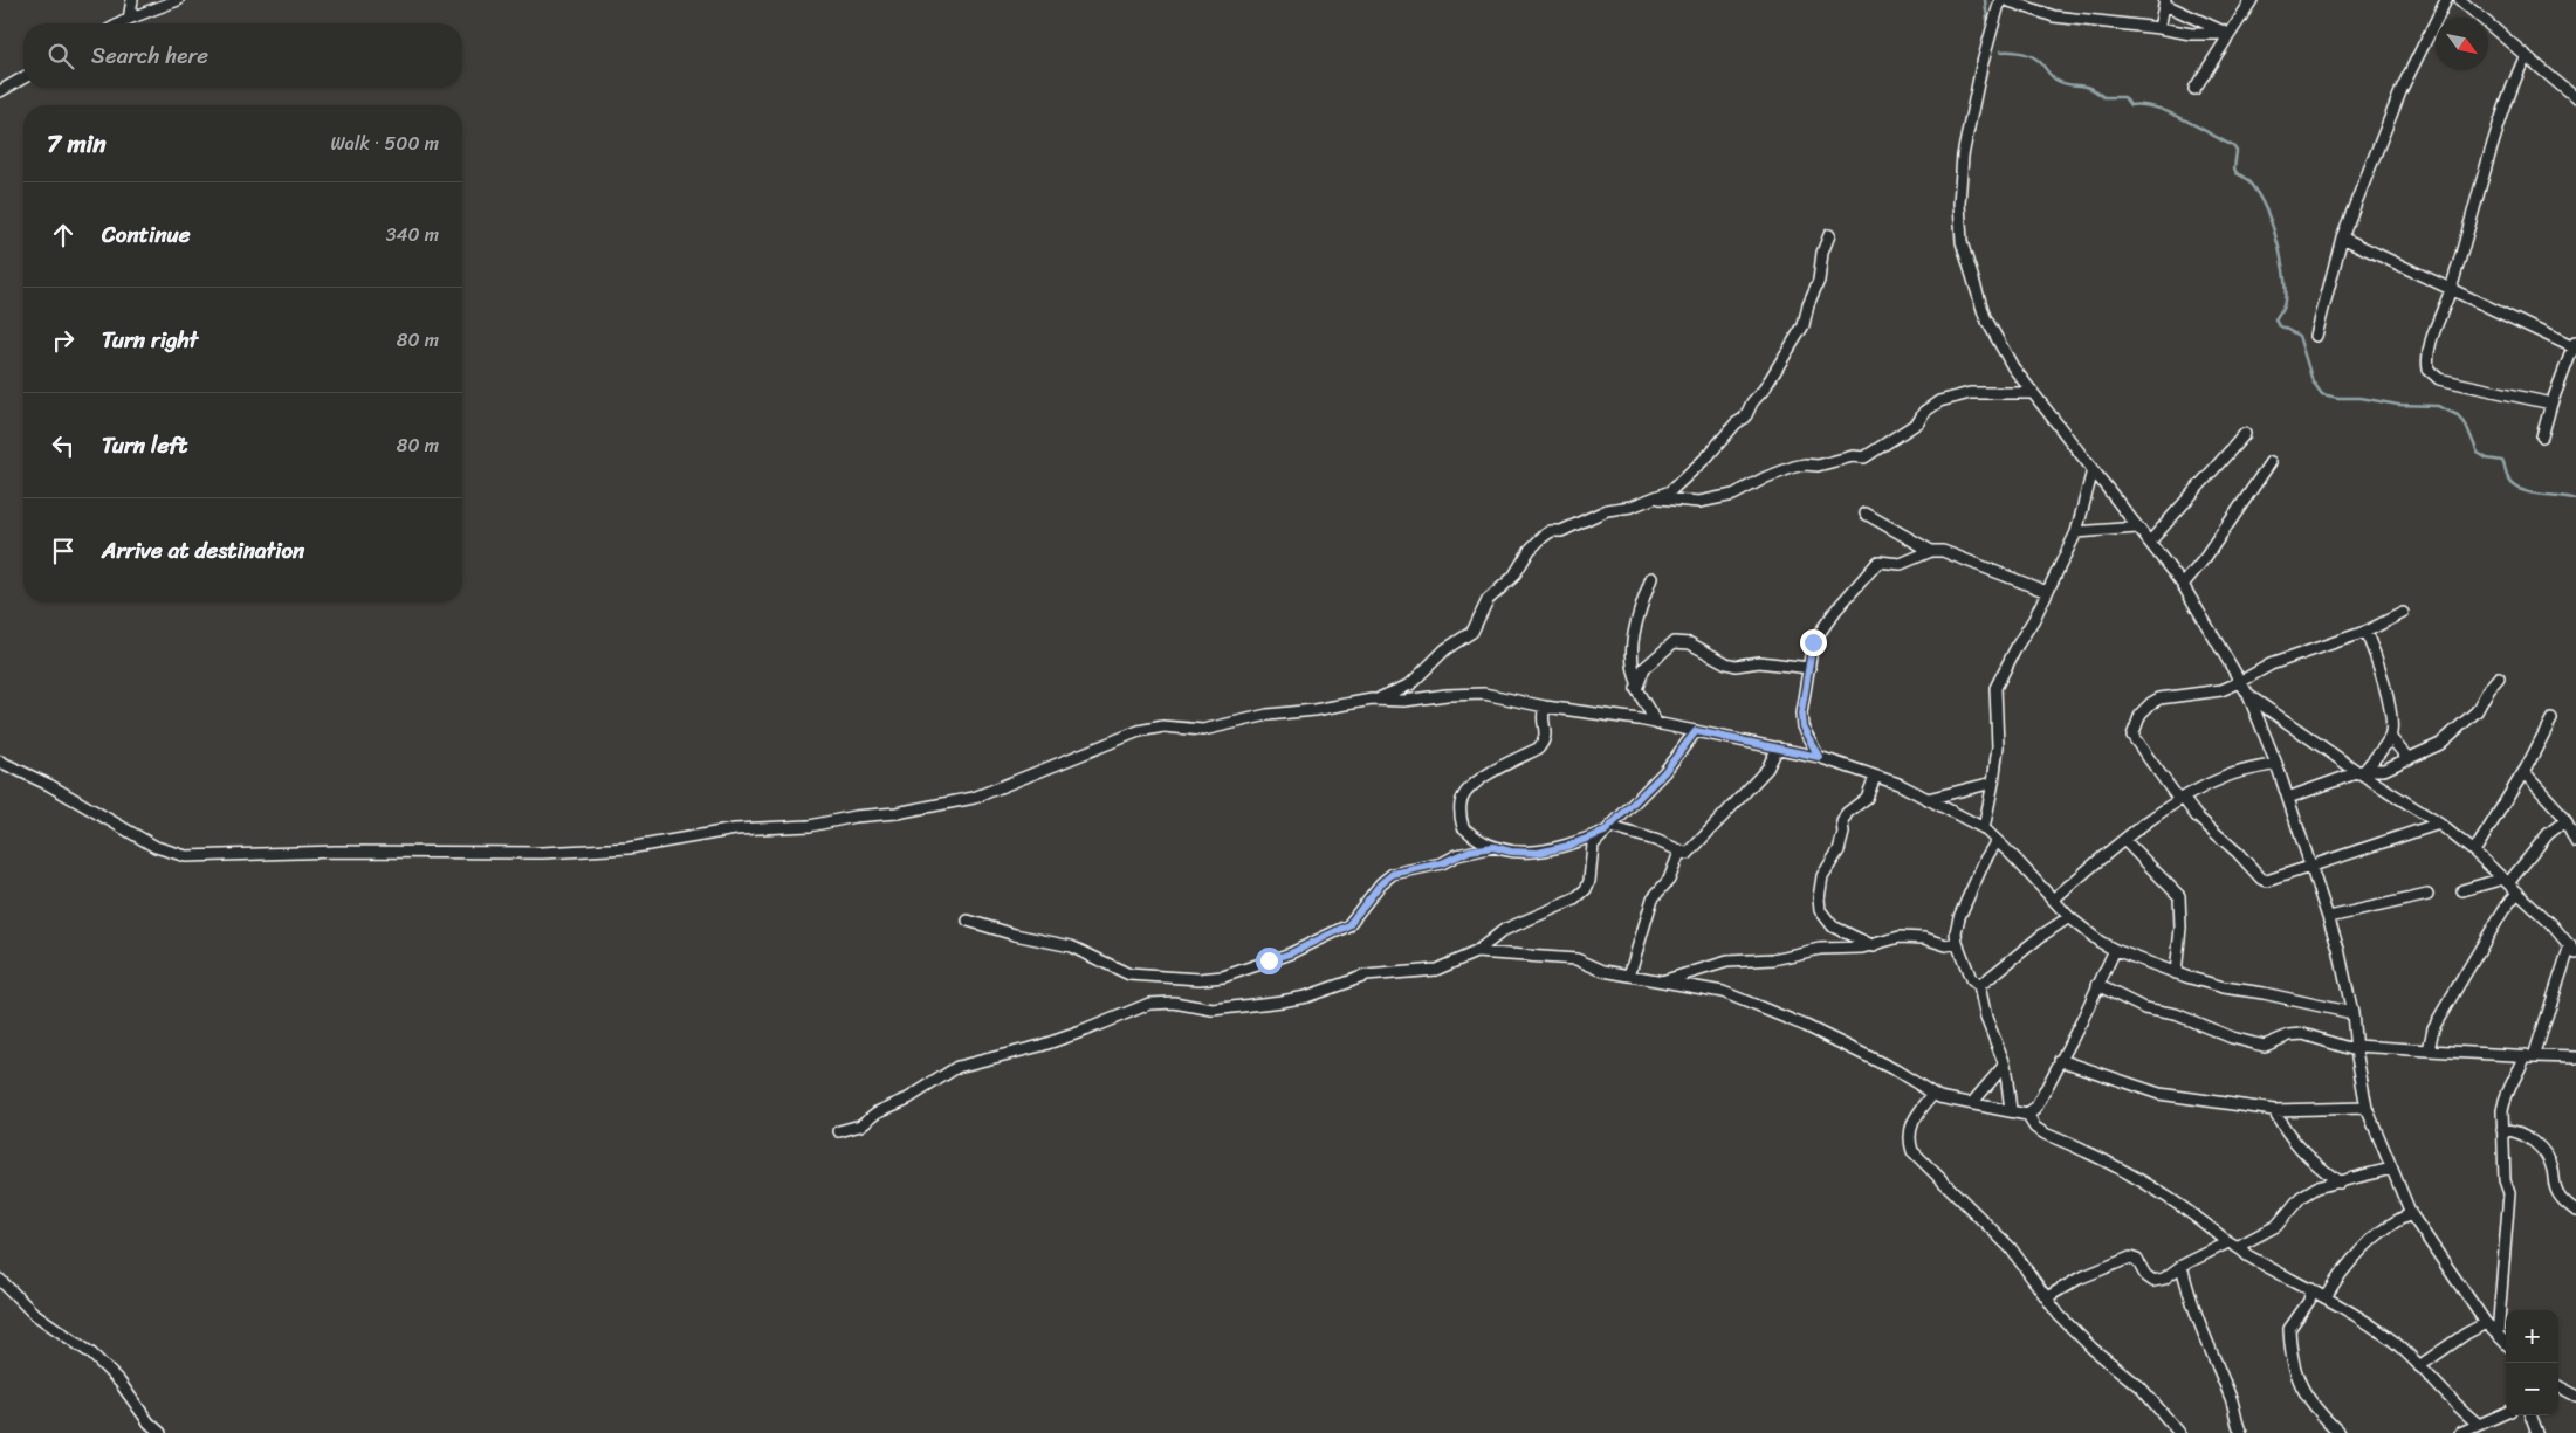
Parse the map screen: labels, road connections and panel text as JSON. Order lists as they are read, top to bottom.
{
  "north": "bottom right",
  "page": {
    "search": "Search here",
    "heading": ["7 min", "Walk · 500 m"],
    "list": [
      ["Continue", "340 m"],
      ["Turn right", "80 m"],
      ["Turn left", "80 m"],
      "Arrive at destination"
    ],
    "map_buttons": ["+", "−"]
  }
}
